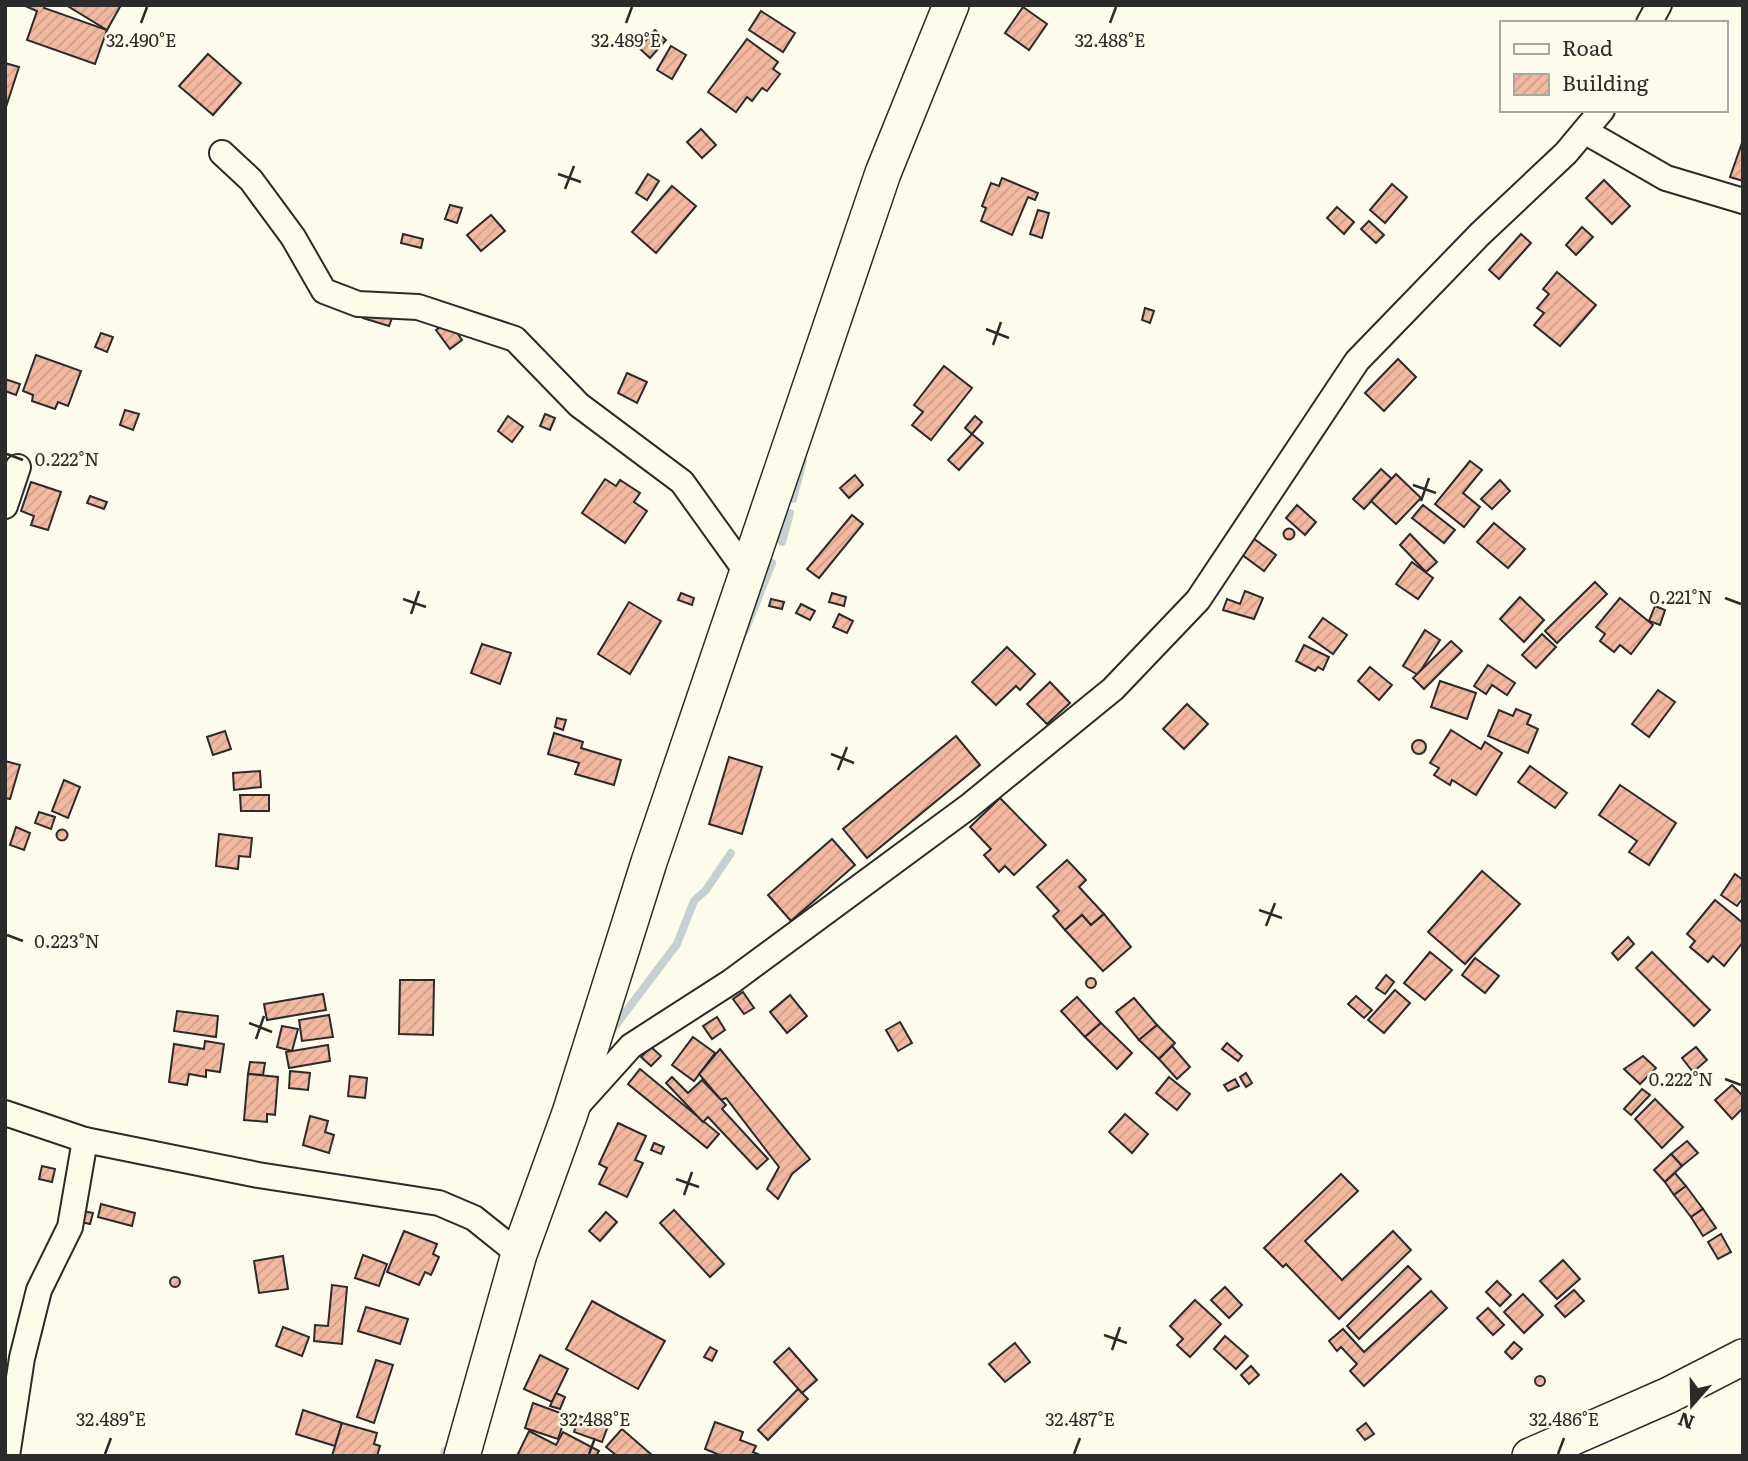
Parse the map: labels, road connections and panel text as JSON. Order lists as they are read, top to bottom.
{
  "legend": ["Road", "Building"],
  "north": "bottom",
  "coordinates": [
    "32.490°E",
    "32.489°E",
    "32.488°E",
    "0.222°N",
    "0.221°N",
    "0.223°N",
    "32.487°E",
    "32.486°E"
  ]
}
